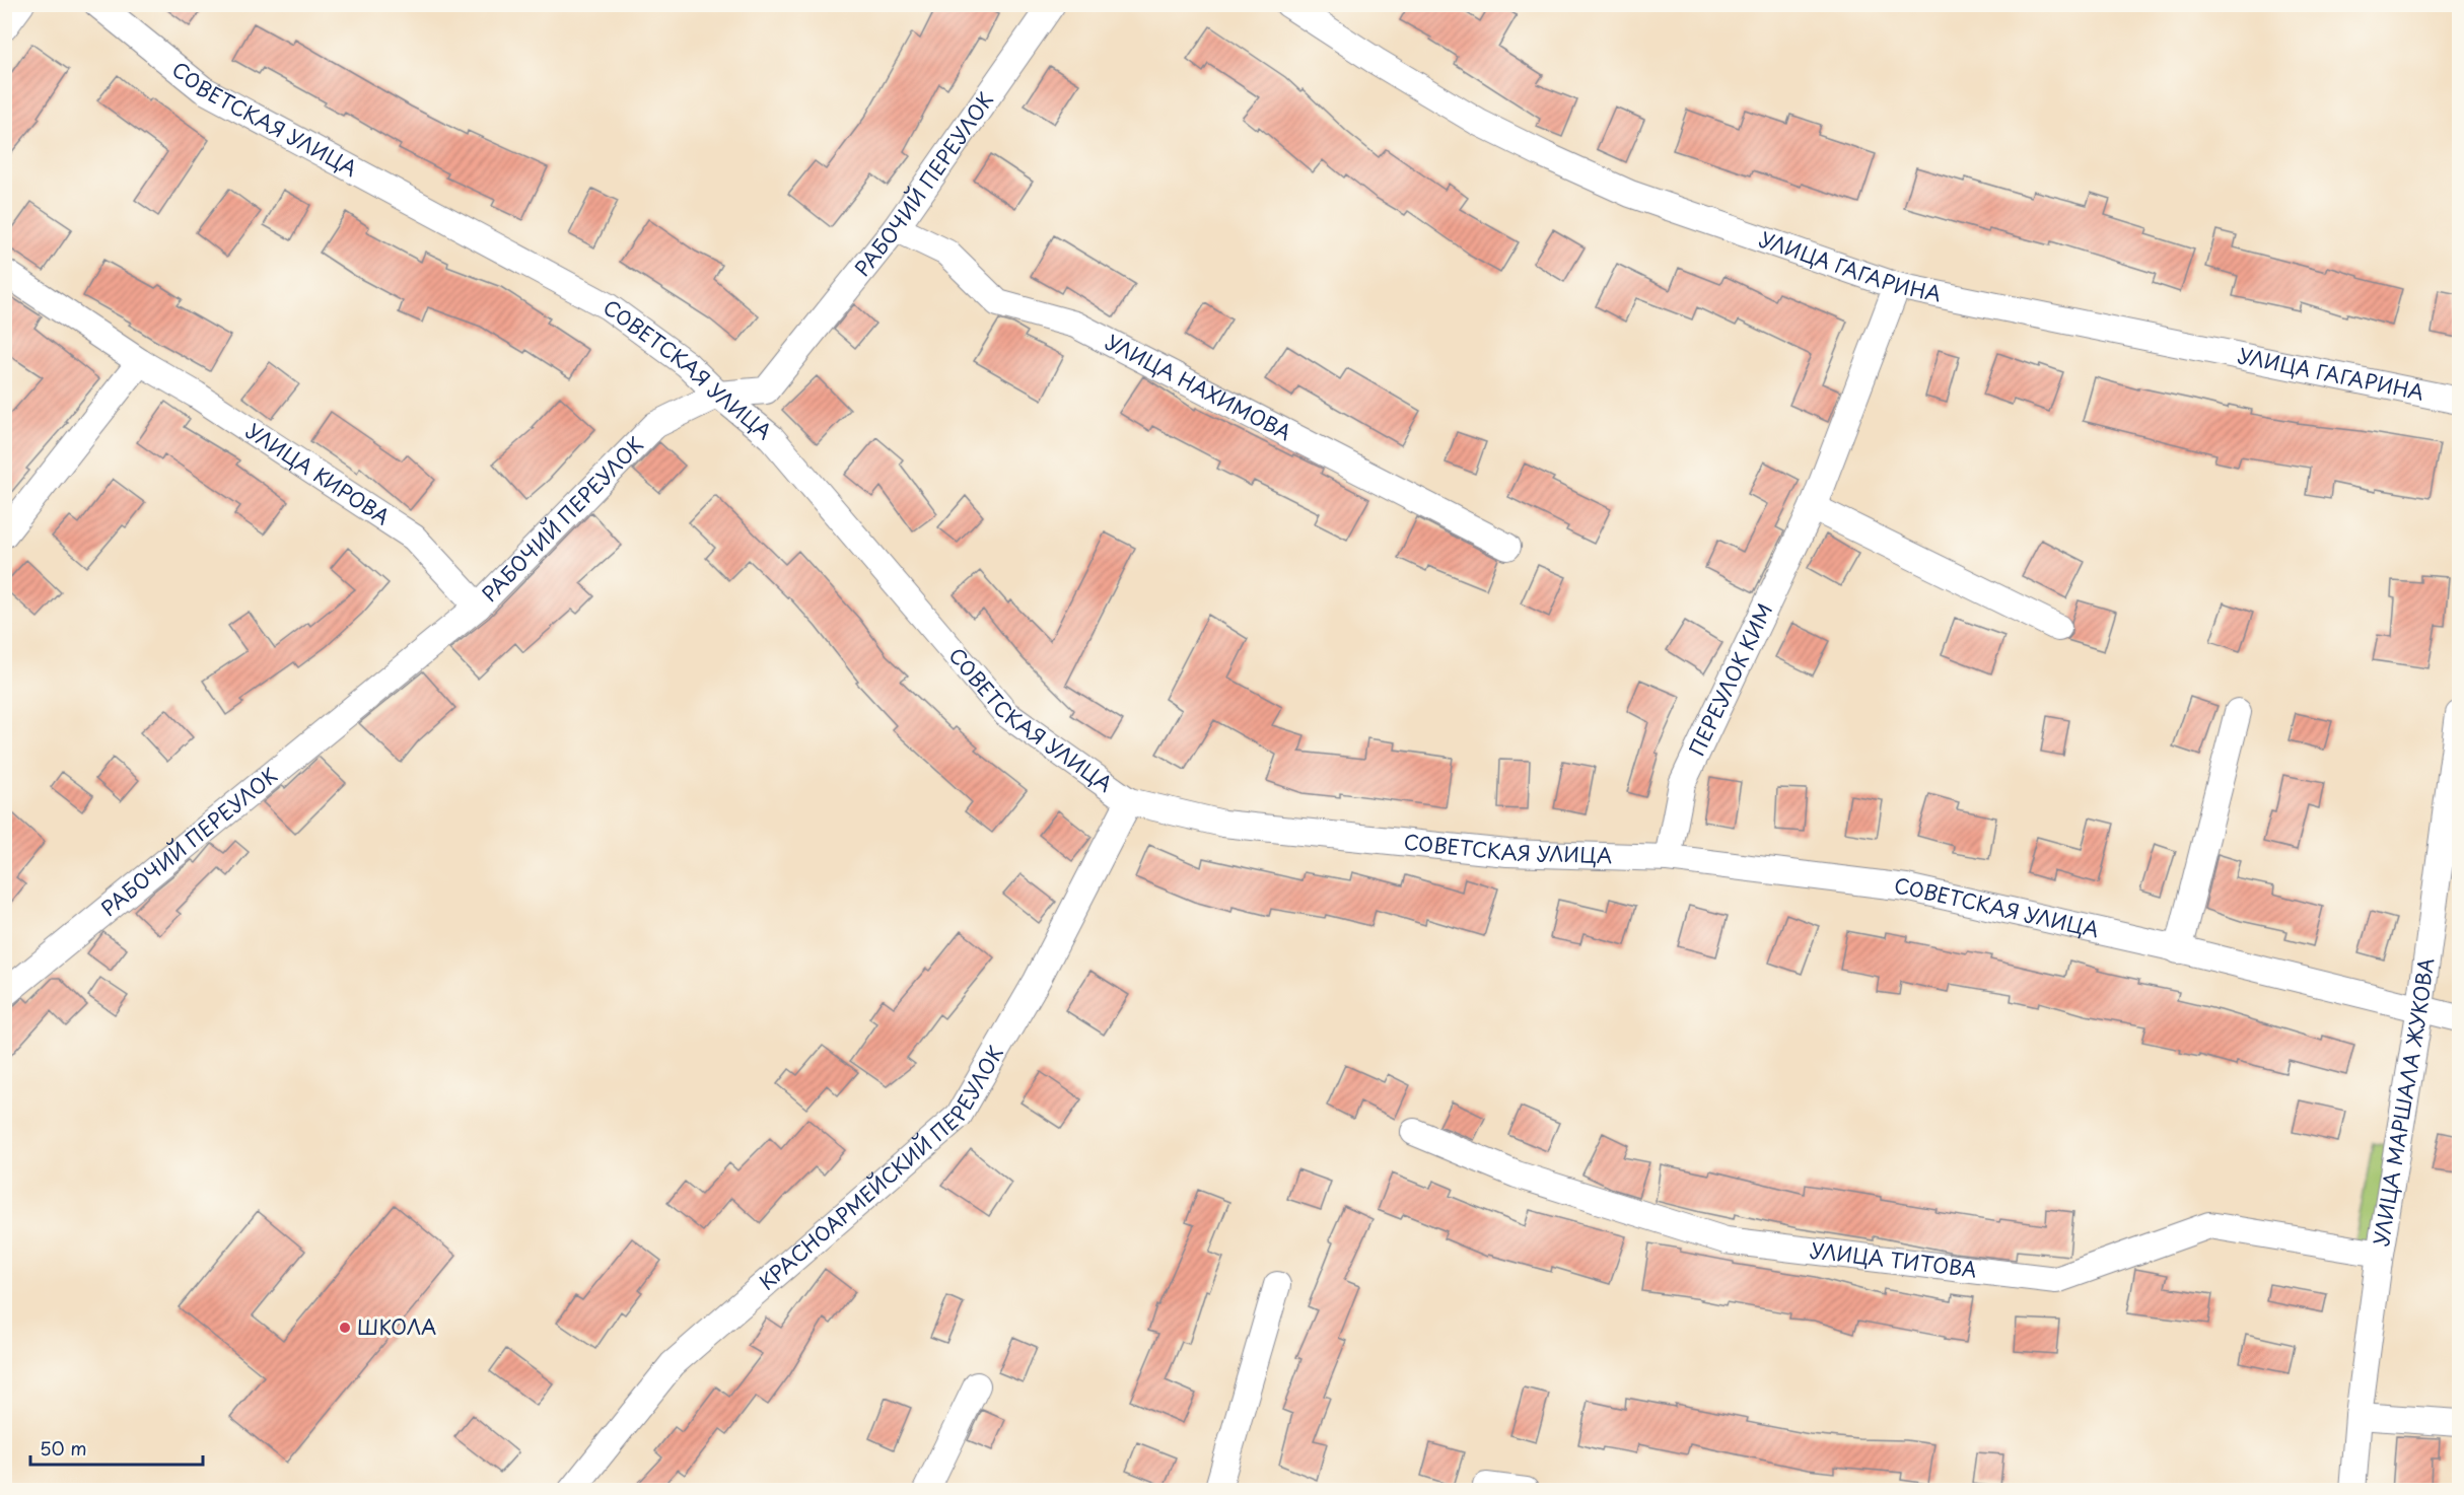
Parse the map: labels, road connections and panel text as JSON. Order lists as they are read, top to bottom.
{
  "streets": {
    "street": [
      "СОВЕТСКАЯ УЛИЦА",
      "РАБОЧИЙ ПЕРЕУЛОК",
      "УЛИЦА ГАГАРИНА",
      "УЛИЦА НАХИМОВА",
      "УЛИЦА КИРОВА",
      "ПЕРЕУЛОК КИМ",
      "УЛИЦА МАРШАЛА ЖУКОВА",
      "КРАСНОАРМЕЙСКИЙ ПЕРЕУЛОК",
      "УЛИЦА ТИТОВА"
    ]
  },
  "crossings": [
    ["СОВЕТСКАЯ УЛИЦА", "РАБОЧИЙ ПЕРЕУЛОК"],
    ["СОВЕТСКАЯ УЛИЦА", "ПЕРЕУЛОК КИМ"],
    ["СОВЕТСКАЯ УЛИЦА", "УЛИЦА МАРШАЛА ЖУКОВА"],
    ["СОВЕТСКАЯ УЛИЦА", "КРАСНОАРМЕЙСКИЙ ПЕРЕУЛОК"],
    ["РАБОЧИЙ ПЕРЕУЛОК", "УЛИЦА НАХИМОВА"],
    ["РАБОЧИЙ ПЕРЕУЛОК", "УЛИЦА КИРОВА"],
    ["УЛИЦА ГАГАРИНА", "ПЕРЕУЛОК КИМ"],
    ["УЛИЦА МАРШАЛА ЖУКОВА", "УЛИЦА ТИТОВА"]
  ],
  "places": ["ШКОЛА"],
  "scale_bar": "50 m"
}
